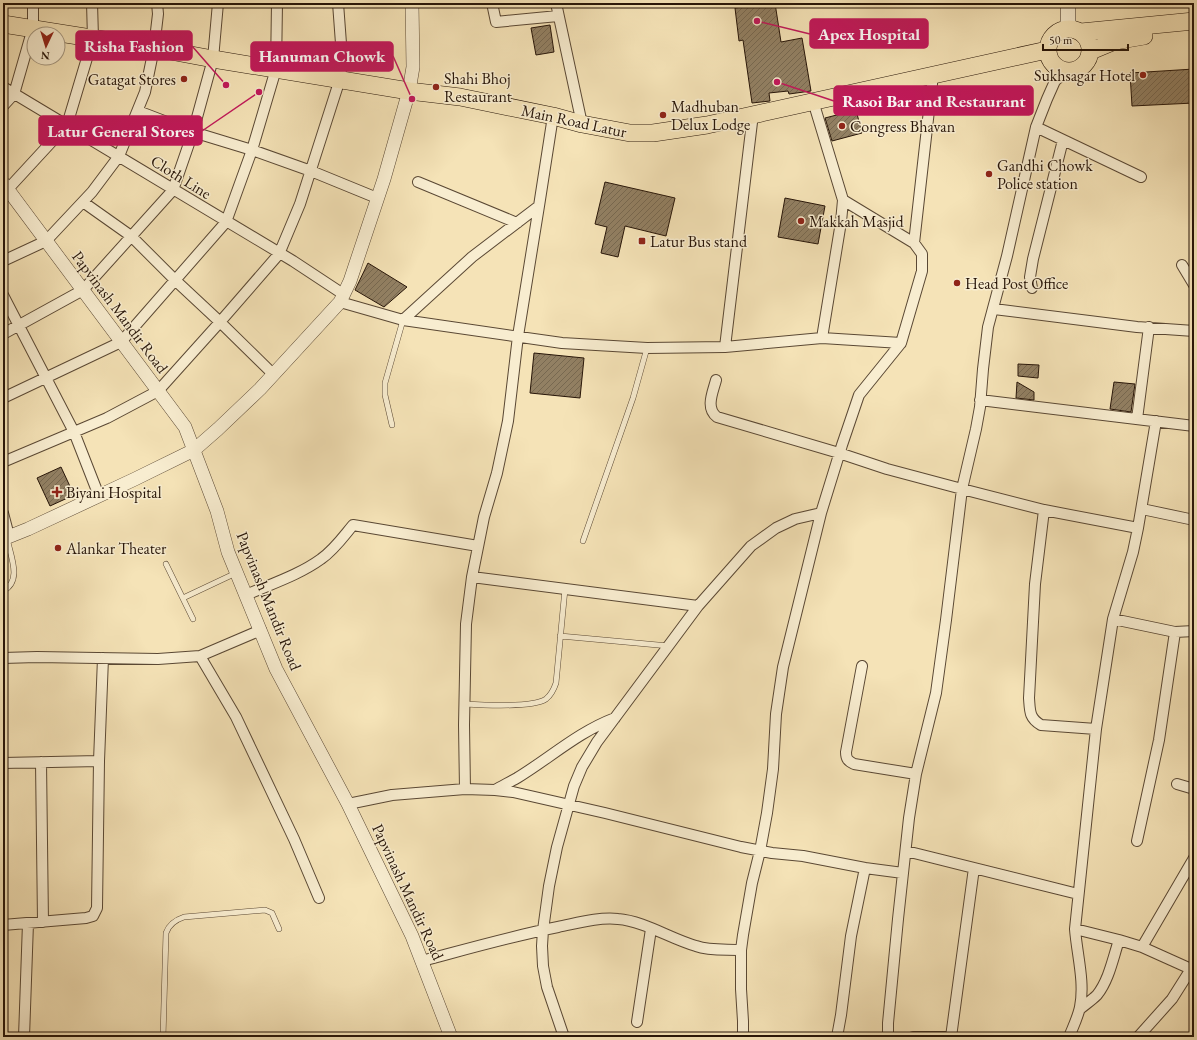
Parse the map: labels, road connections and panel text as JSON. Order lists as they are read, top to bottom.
{
  "streets": {
    "main road": ["Main Road Latur"],
    "street": ["Cloth Line", "Papvinash Mandir Road"]
  },
  "places": {
    "other": [
      "Apex Hospital",
      "Sukhsagar Hotel",
      "Gatagat Stores",
      "Rasoi Bar and Restaurant",
      "Risha Fashion",
      "Shahi Bhoj Restaurant",
      "Latur General Stores",
      "Hanuman Chowk",
      "Madhuban Delux Lodge",
      "Congress Bhavan",
      "Gandhi Chowk Police station",
      "Makkah Masjid",
      "Head Post Office",
      "Alankar Theater"
    ],
    "transit": ["Latur Bus stand"],
    "health": ["Biyani Hospital"]
  },
  "scale_bar": "50 m",
  "north": "bottom"
}
